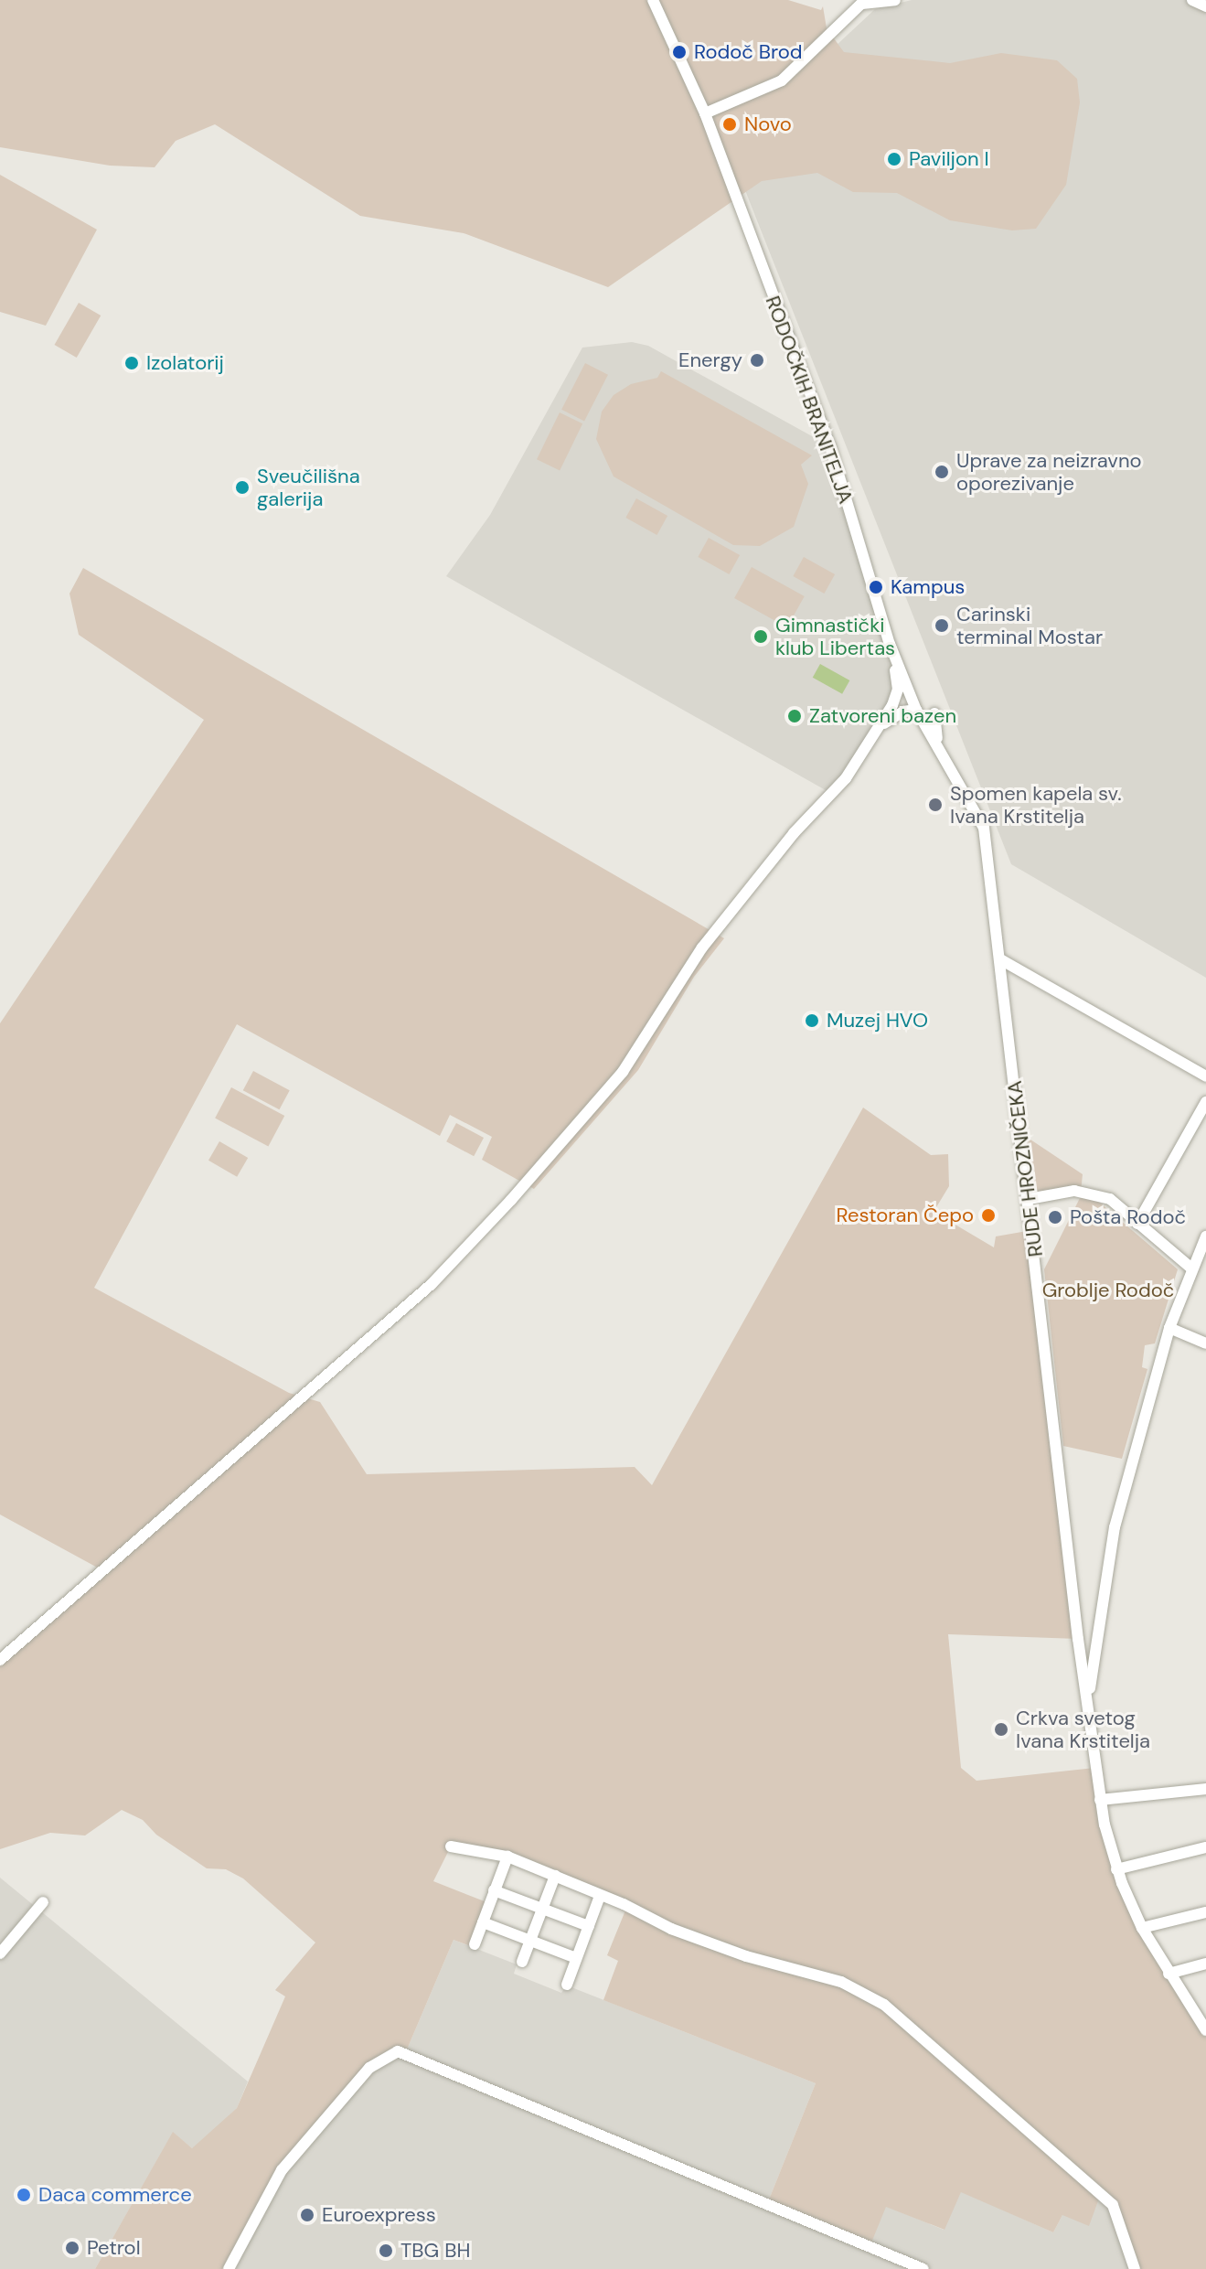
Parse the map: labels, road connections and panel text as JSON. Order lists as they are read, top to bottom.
{
  "streets": {
    "street": ["RODOČKIH BRANITELJA", "RUDE HROZNIČEKA"]
  },
  "crossings": [
    ["RODOČKIH BRANITELJA", "RUDE HROZNIČEKA"]
  ],
  "parks": ["Groblje Rodoč"],
  "places": [
    "Rodoč Brod",
    "Novo",
    "Paviljon I",
    "Energy",
    "Izolatorij",
    "Uprave za neizravno oporezivanje",
    "Sveučilišna galerija",
    "Kampus",
    "Carinski terminal Mostar",
    "Gimnastički klub Libertas",
    "Zatvoreni bazen",
    "Spomen kapela sv. Ivana Krstitelja",
    "Muzej HVO",
    "Restoran Čepo",
    "Pošta Rodoč",
    "Crkva svetog Ivana Krstitelja",
    "Daca commerce",
    "Euroexpress",
    "Petrol",
    "TBG BH"
  ]
}
